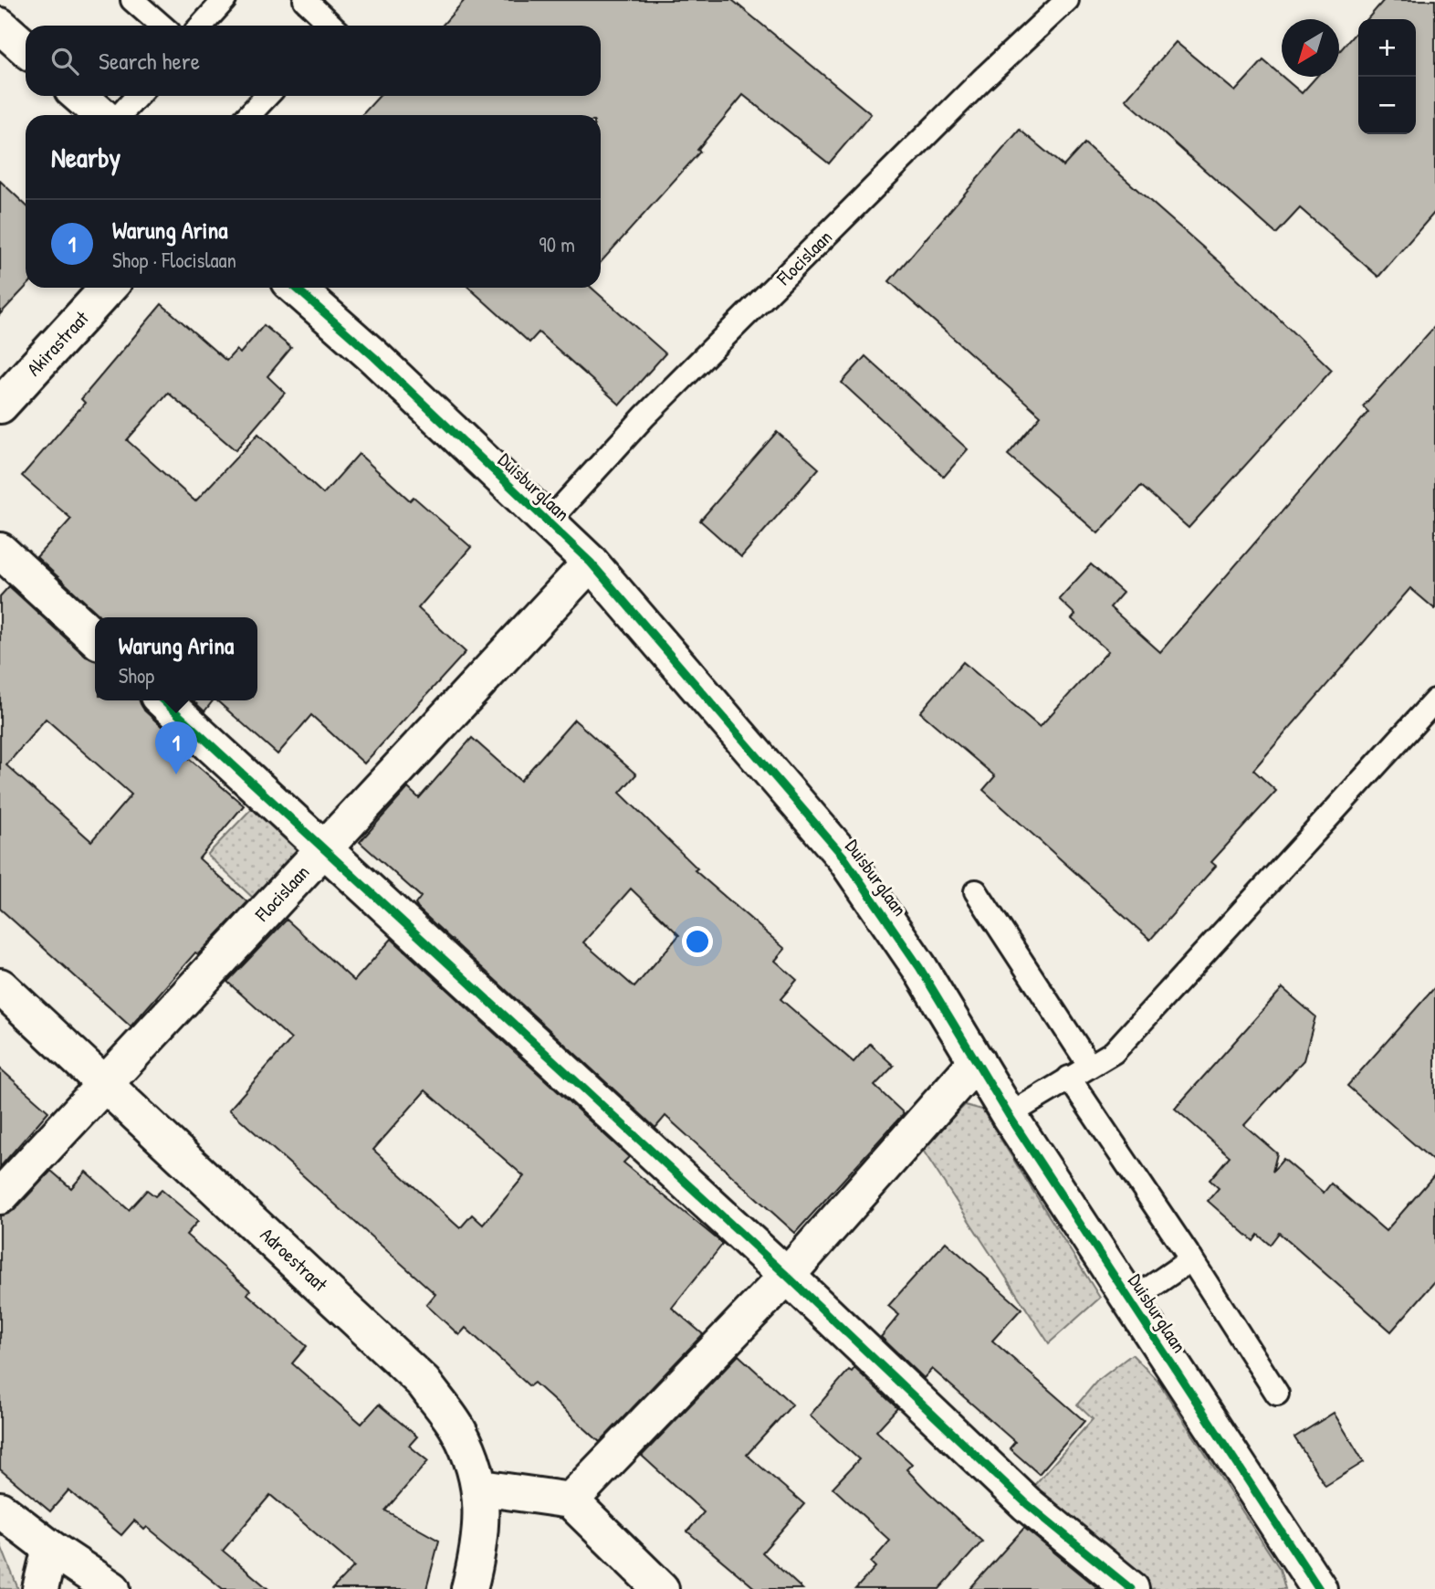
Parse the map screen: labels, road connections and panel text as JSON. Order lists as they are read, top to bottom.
{
  "streets": {
    "street": [
      "Flocislaan",
      "Akirastraat",
      "Duisburglaan",
      "Adroestraat"
    ]
  },
  "crossings": [
    ["Flocislaan", "Duisburglaan"],
    ["Flocislaan", "Adroestraat"]
  ],
  "north": "bottom left",
  "page": {
    "map_buttons": ["+", "−"],
    "search": "Search here",
    "heading": "Nearby",
    "list": [
      {
        "mark": "1",
        "name": "Warung Arina",
        "note": "Shop · Flocislaan",
        "value": "90 m"
      }
    ],
    "popup": ["Warung Arina", "Shop"],
    "pins": "1"
  }
}
